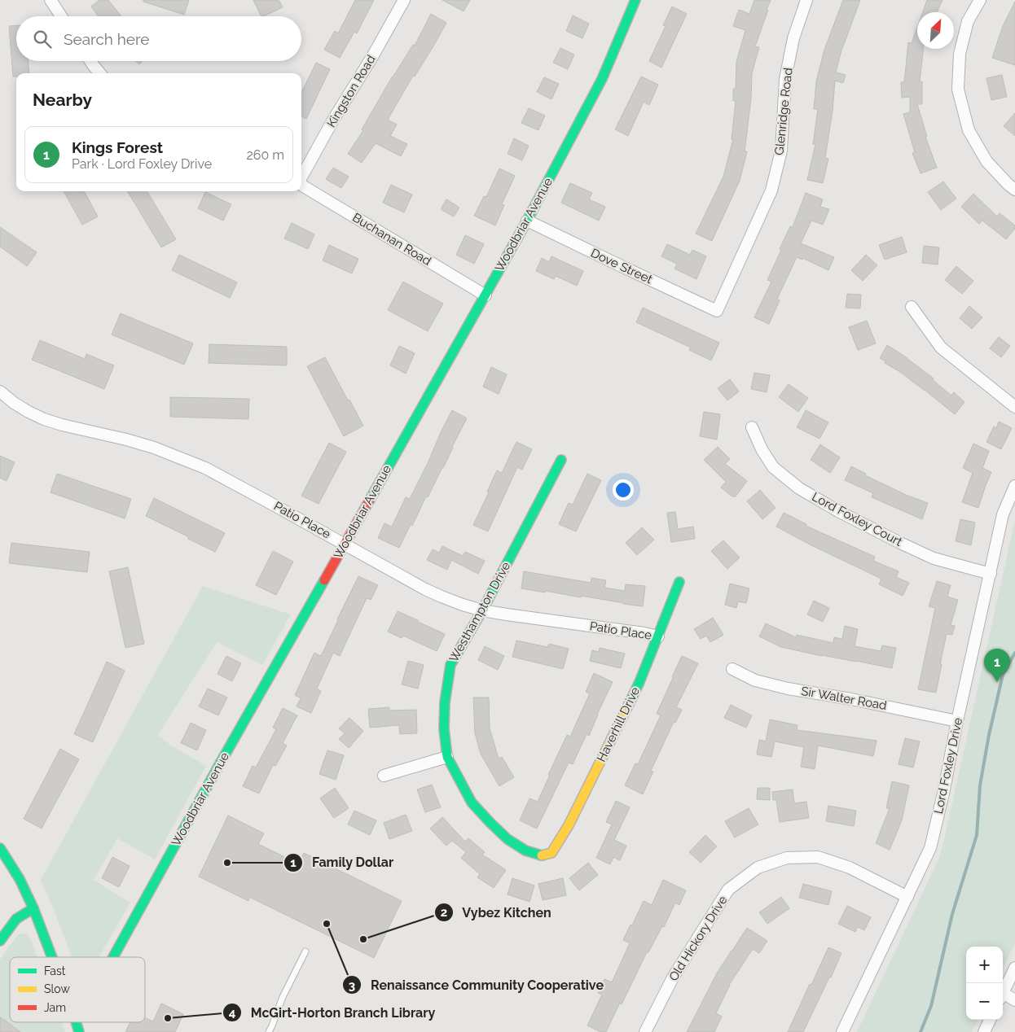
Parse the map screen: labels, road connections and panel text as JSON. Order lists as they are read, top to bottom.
{
  "streets": {
    "street": [
      "Kingston Road",
      "Glenridge Road",
      "Woodbriar Avenue",
      "Buchanan Road",
      "Dove Street",
      "Lord Foxley Court",
      "Patio Place",
      "Westhampton Drive",
      "Sir Walter Road",
      "Haverhill Drive",
      "Lord Foxley Drive",
      "Old Hickory Drive"
    ]
  },
  "crossings": [
    ["Glenridge Road", "Dove Street"],
    ["Woodbriar Avenue", "Buchanan Road"],
    ["Woodbriar Avenue", "Dove Street"],
    ["Woodbriar Avenue", "Patio Place"],
    ["Lord Foxley Court", "Lord Foxley Drive"],
    ["Patio Place", "Westhampton Drive"],
    ["Patio Place", "Haverhill Drive"],
    ["Westhampton Drive", "Haverhill Drive"],
    ["Sir Walter Road", "Lord Foxley Drive"],
    ["Lord Foxley Drive", "Old Hickory Drive"]
  ],
  "places": [
    "Family Dollar",
    "Renaissance Community Cooperative",
    "Vybez Kitchen",
    "McGirt-Horton Branch Library"
  ],
  "legend": ["Fast", "Slow", "Jam"],
  "north": "top right",
  "page": {
    "search": "Search here",
    "heading": "Nearby",
    "list": [
      {
        "mark": "1",
        "name": "Kings Forest",
        "note": "Park · Lord Foxley Drive",
        "value": "260 m"
      }
    ],
    "pins": "1",
    "map_buttons": ["+", "−"]
  }
}
